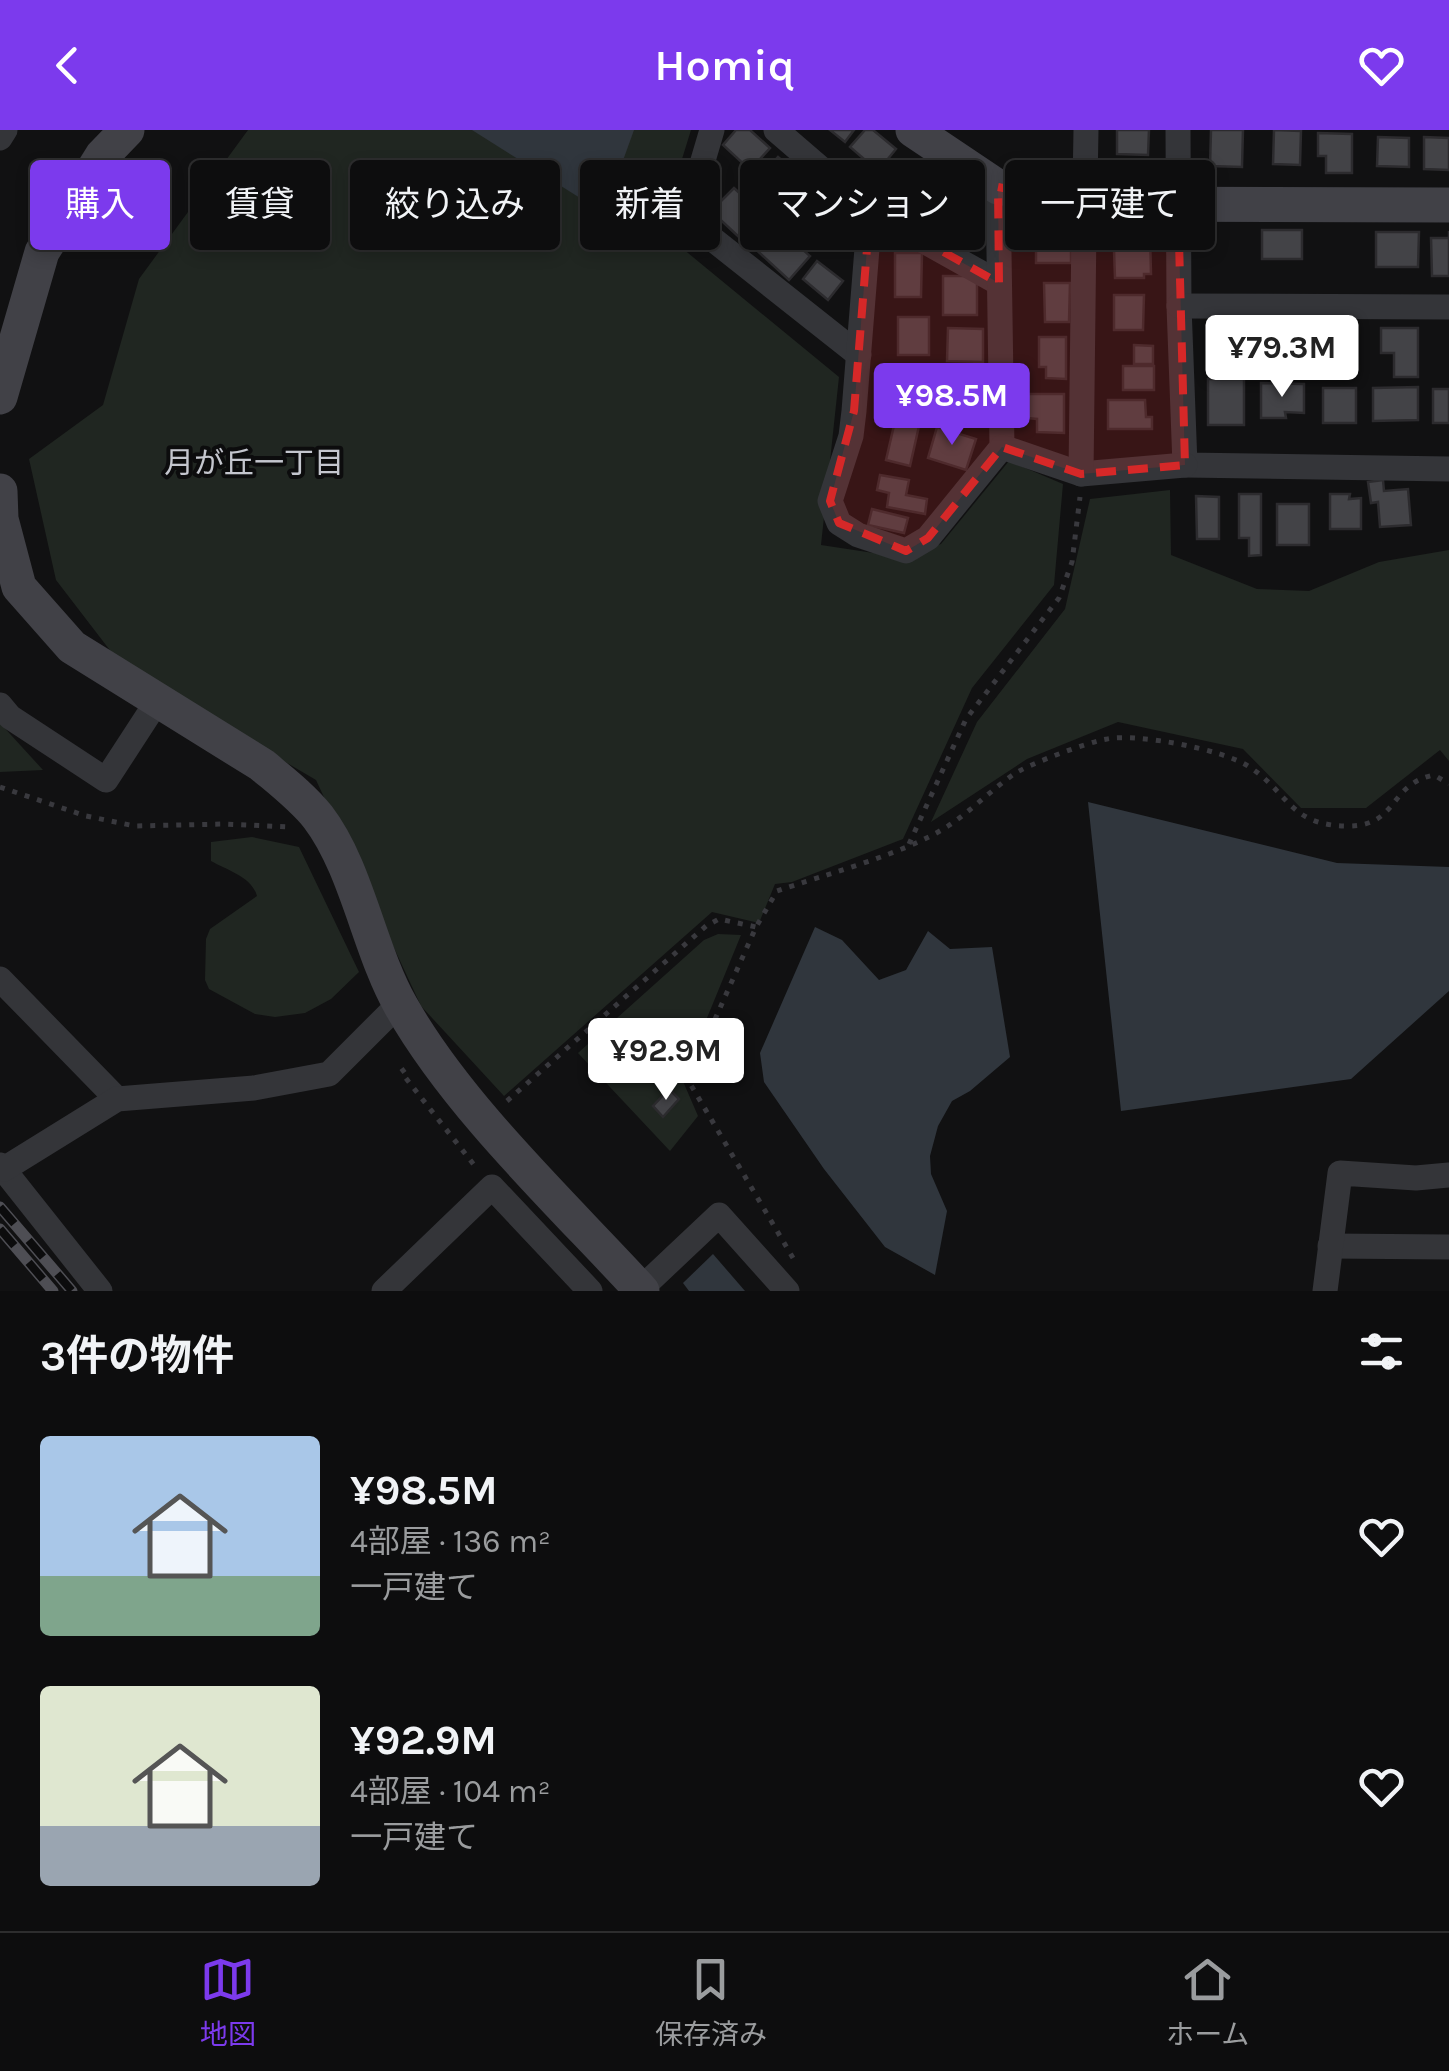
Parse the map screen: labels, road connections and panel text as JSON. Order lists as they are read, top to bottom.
{
  "districts": ["月が丘一丁目"],
  "page": {
    "header": "Homiq",
    "chip": [
      "購入",
      "賃貸",
      "絞り込み",
      "新着",
      "マンション",
      "一戸建て"
    ],
    "price": ["¥79.3M", "¥98.5M", "¥92.9M"],
    "heading": "3件の物件",
    "list": [
      {
        "name": "¥98.5M",
        "note": "4部屋 · 136 m² · 一戸建て"
      },
      {
        "name": "¥92.9M",
        "note": "4部屋 · 104 m² · 一戸建て"
      }
    ],
    "tabs": ["地図", "保存済み", "ホーム"]
  }
}
